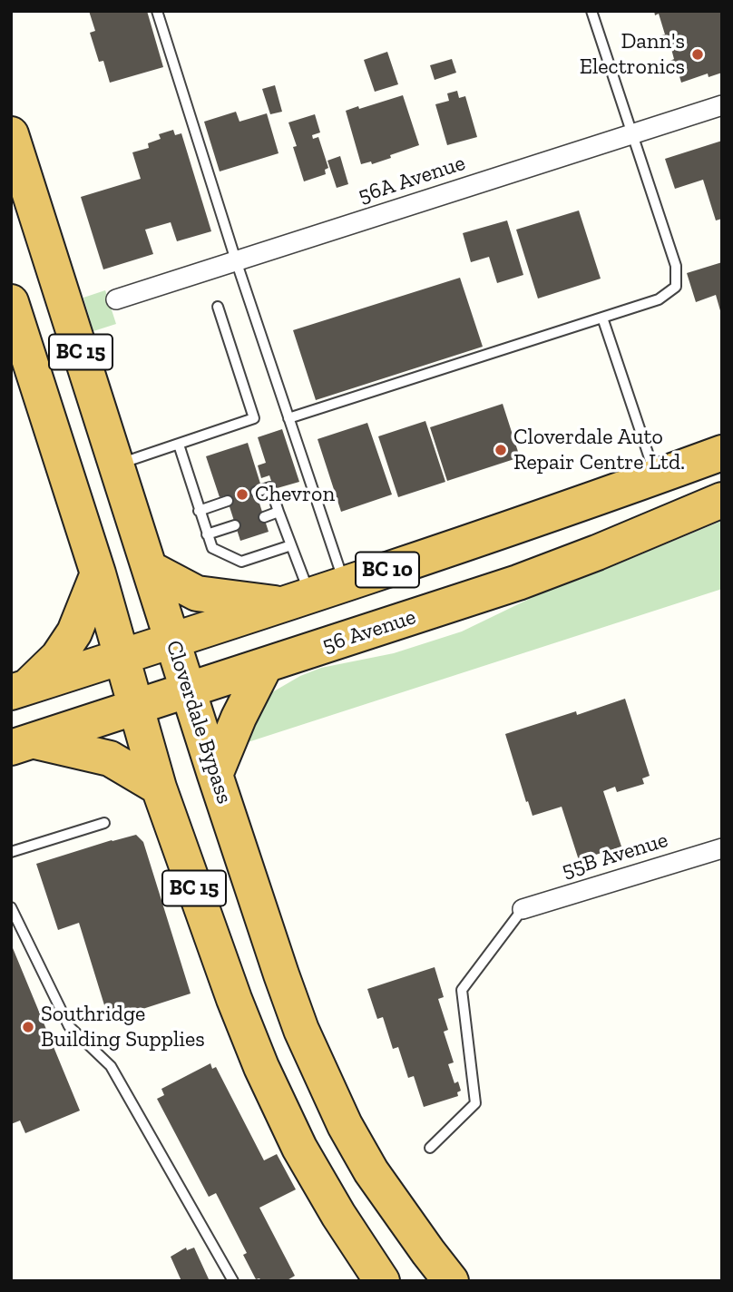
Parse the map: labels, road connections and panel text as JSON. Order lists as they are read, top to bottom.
{
  "streets": {
    "highway": [
      "BC 15",
      "BC 10",
      "56 Avenue",
      "Cloverdale Bypass"
    ],
    "street": ["56A Avenue", "55B Avenue"]
  },
  "crossings": [
    ["BC 15", "BC 10"],
    ["BC 15", "56 Avenue"],
    ["BC 10", "Cloverdale Bypass"],
    ["56 Avenue", "Cloverdale Bypass"]
  ],
  "places": [
    "Dann's Electronics",
    "Cloverdale Auto Repair Centre Ltd.",
    "Chevron",
    "Southridge Building Supplies"
  ]
}
